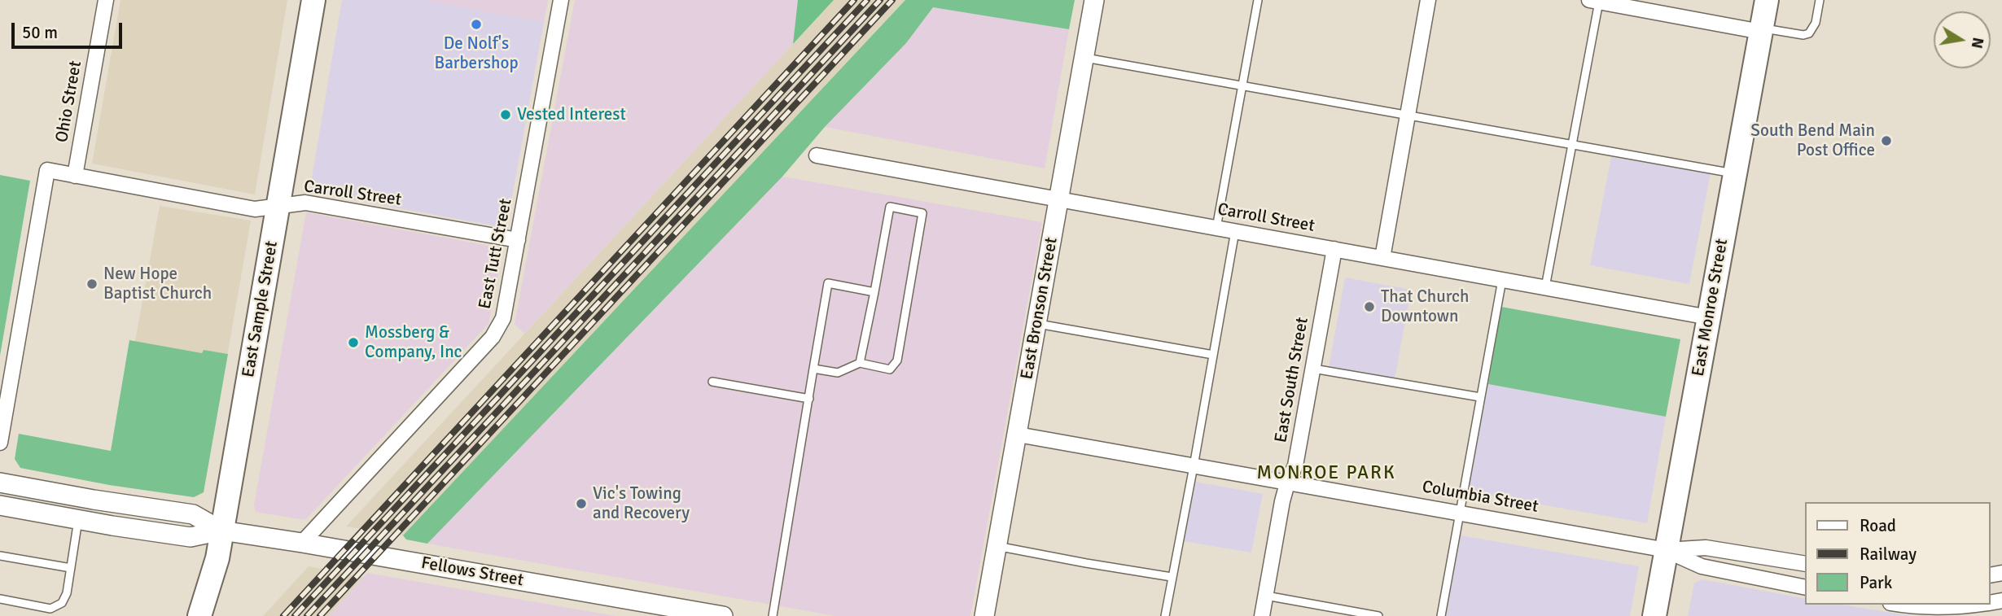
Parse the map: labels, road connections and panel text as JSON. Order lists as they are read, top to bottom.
{
  "streets": {
    "main road": ["East Monroe Street", "East Sample Street"],
    "street": [
      "Ohio Street",
      "Carroll Street",
      "East Tutt Street",
      "East Bronson Street",
      "East South Street",
      "Columbia Street",
      "Fellows Street"
    ]
  },
  "crossings": [
    ["Ohio Street", "Carroll Street"],
    ["Carroll Street", "East Tutt Street"],
    ["Carroll Street", "East Monroe Street"],
    ["Carroll Street", "East Bronson Street"],
    ["Carroll Street", "East Sample Street"],
    ["Carroll Street", "East South Street"],
    ["East Tutt Street", "Fellows Street"],
    ["East Monroe Street", "Columbia Street"],
    ["East Bronson Street", "Columbia Street"],
    ["East Sample Street", "Fellows Street"],
    ["East South Street", "Columbia Street"]
  ],
  "districts": ["MONROE PARK"],
  "places": [
    "De Nolf's Barbershop",
    "Vested Interest",
    "South Bend Main Post Office",
    "New Hope Baptist Church",
    "That Church Downtown",
    "Mossberg & Company, Inc",
    "Vic's Towing and Recovery"
  ],
  "legend": ["Road", "Railway", "Park"],
  "scale_bar": "50 m",
  "north": "right"
}
